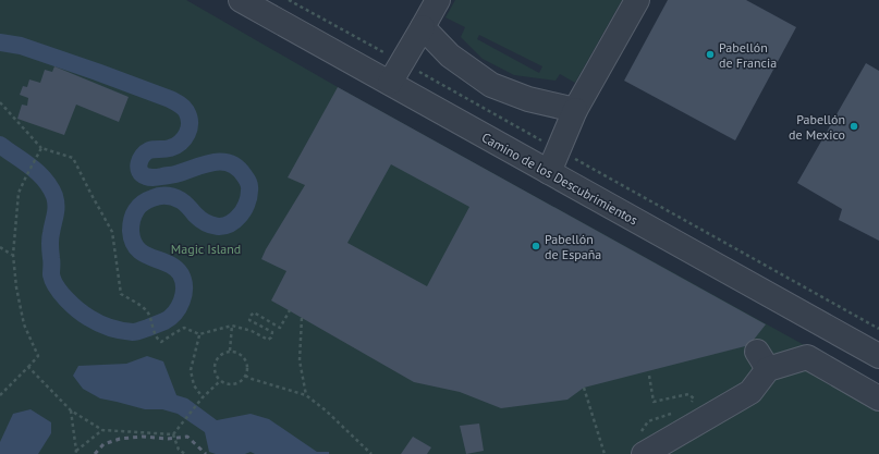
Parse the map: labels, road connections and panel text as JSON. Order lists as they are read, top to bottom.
{
  "streets": {
    "street": ["Camino de los Descubrimientos"]
  },
  "parks": ["Magic Island"],
  "places": ["Pabellón de Francia", "Pabellón de Mexico", "Pabellón de España"]
}
